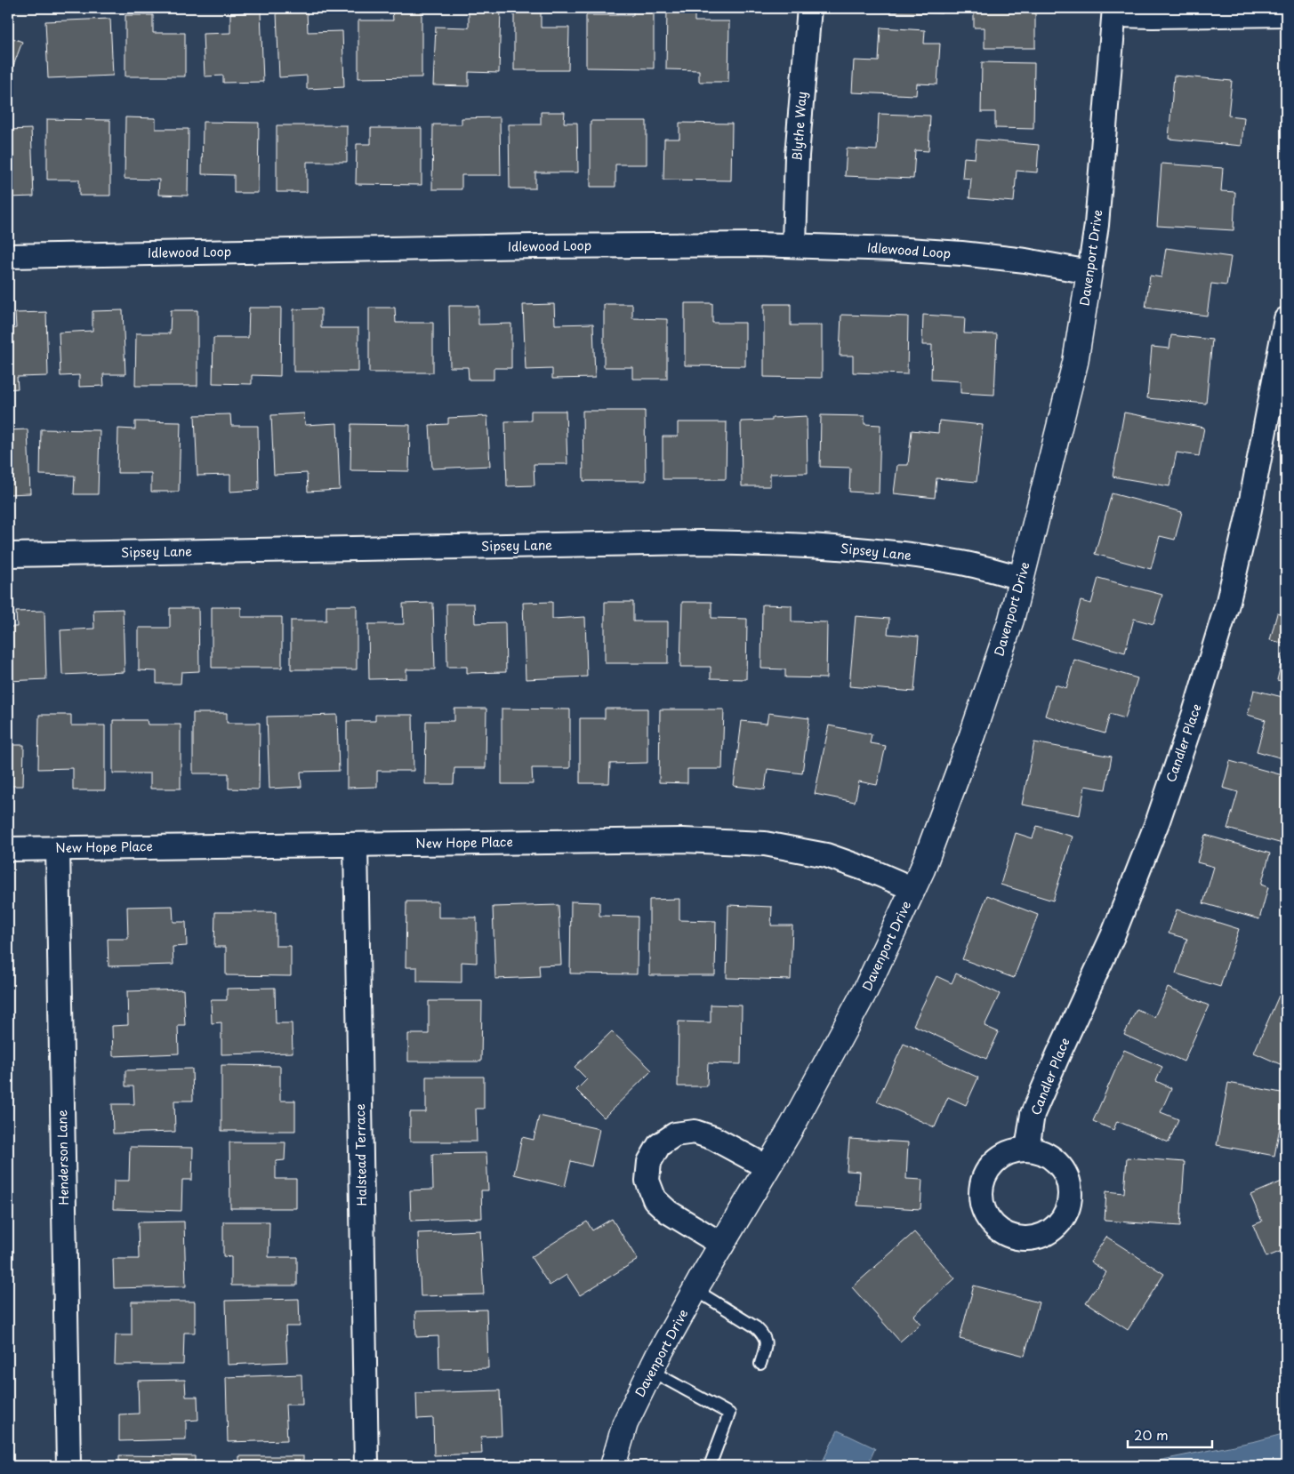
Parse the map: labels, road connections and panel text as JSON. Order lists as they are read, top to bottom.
{
  "streets": {
    "street": [
      "Blythe Way",
      "Idlewood Loop",
      "Davenport Drive",
      "Sipsey Lane",
      "Candler Place",
      "New Hope Place",
      "Halstead Terrace",
      "Henderson Lane"
    ]
  },
  "crossings": [
    ["Blythe Way", "Idlewood Loop"],
    ["Idlewood Loop", "Davenport Drive"],
    ["Davenport Drive", "Sipsey Lane"],
    ["Davenport Drive", "New Hope Place"],
    ["New Hope Place", "Halstead Terrace"],
    ["New Hope Place", "Henderson Lane"]
  ],
  "scale_bar": "20 m"
}
